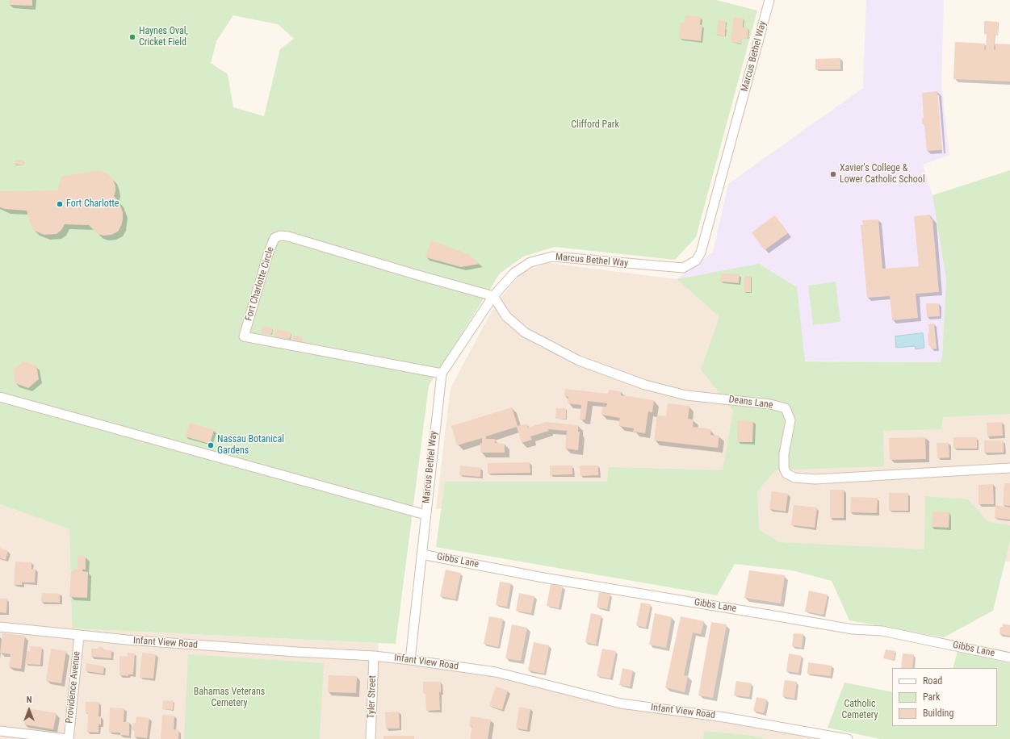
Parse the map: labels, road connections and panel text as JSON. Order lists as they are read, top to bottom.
{
  "streets": {
    "street": [
      "Marcus Bethel Way",
      "Fort Charlotte Circle",
      "Deans Lane",
      "Gibbs Lane",
      "Infant View Road",
      "Providence Avenue",
      "Tyler Street"
    ]
  },
  "crossings": [
    ["Marcus Bethel Way", "Fort Charlotte Circle"],
    ["Marcus Bethel Way", "Deans Lane"],
    ["Marcus Bethel Way", "Gibbs Lane"],
    ["Marcus Bethel Way", "Infant View Road"],
    ["Fort Charlotte Circle", "Deans Lane"],
    ["Infant View Road", "Providence Avenue"],
    ["Infant View Road", "Tyler Street"]
  ],
  "parks": ["Clifford Park", "Bahamas Veterans Cemetery", "Catholic Cemetery"],
  "places": [
    "Haynes Oval, Cricket Field",
    "Xavier's College & Lower Catholic School",
    "Fort Charlotte",
    "Nassau Botanical Gardens"
  ],
  "legend": ["Road", "Park", "Building"],
  "north": "top"
}
